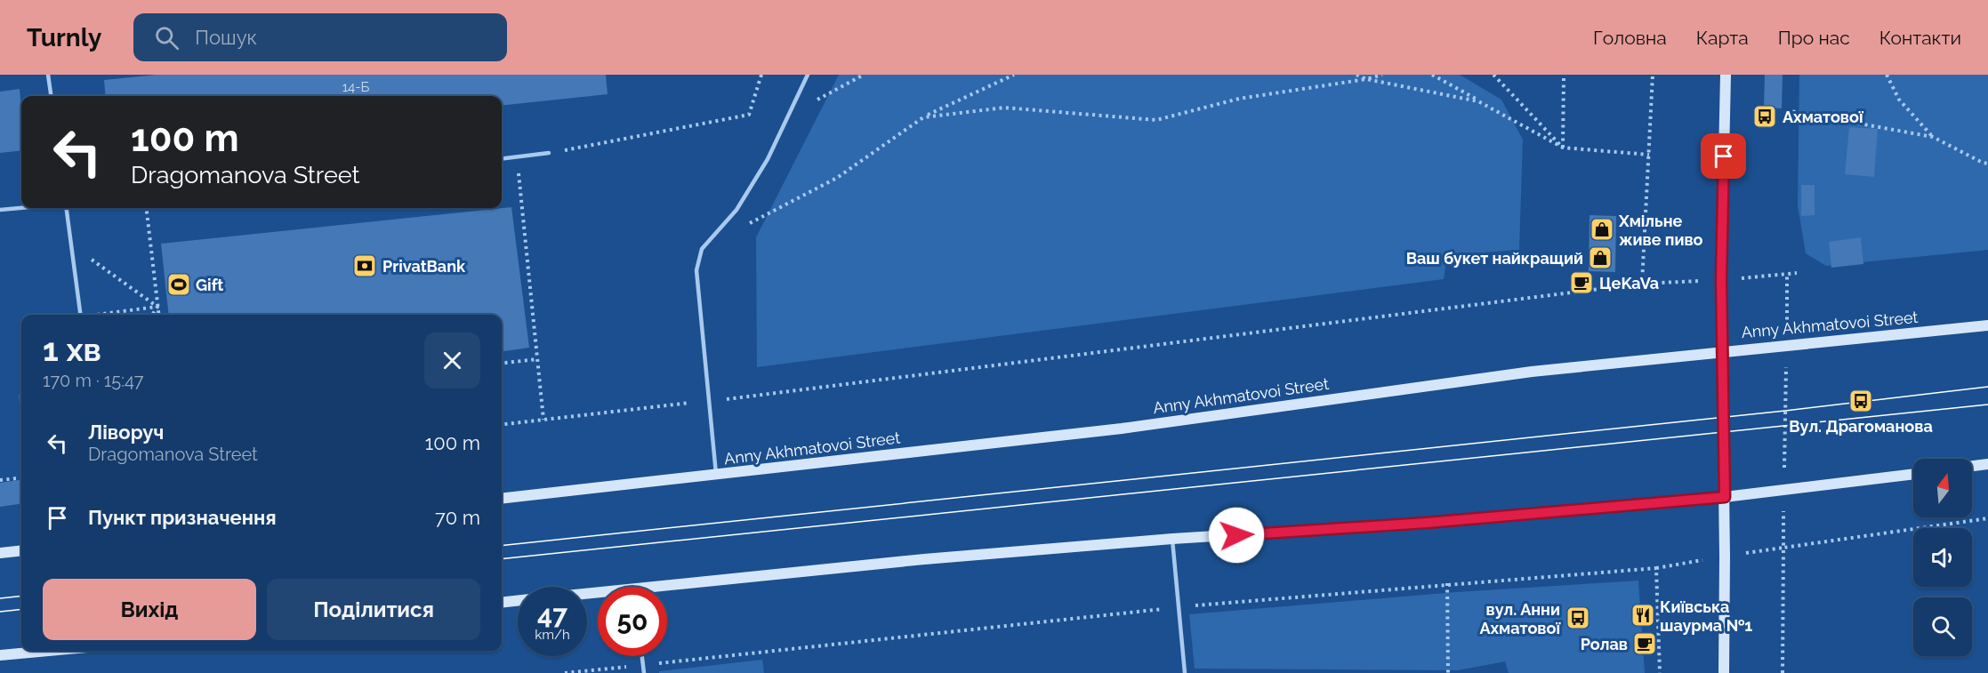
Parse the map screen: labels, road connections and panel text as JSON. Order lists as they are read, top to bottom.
{
  "streets": {
    "main road": ["Anny Akhmatovoi Street"]
  },
  "places": {
    "bus stop": ["Ахматової", "Вул. Драгоманова", "вул. Анни Ахматової"],
    "shop": ["Хмільне живе пиво", "Ваш букет найкращий"],
    "bank": ["PrivatBank"],
    "cafe": ["ЦеKaVa", "Ролав"],
    "sports": ["Gift"],
    "restaurant": ["Київська шаурма №1"]
  },
  "house_numbers": ["14-Б"],
  "north": "top",
  "page": {
    "header": "Turnly",
    "search": "Пошук",
    "nav": [
      "Головна",
      "Карта",
      "Про нас",
      "Контакти"
    ],
    "turn": ["100 m", "Dragomanova Street"],
    "heading": ["1 хв", "170 m · 15:47"],
    "list": [
      {
        "name": "Ліворуч",
        "note": "Dragomanova Street",
        "value": "100 m"
      },
      {
        "name": "Пункт призначення",
        "value": "70 m"
      }
    ],
    "buttons": ["Вихід", "Поділитися"],
    "speed": "47 km/h",
    "limit": "50"
  }
}
